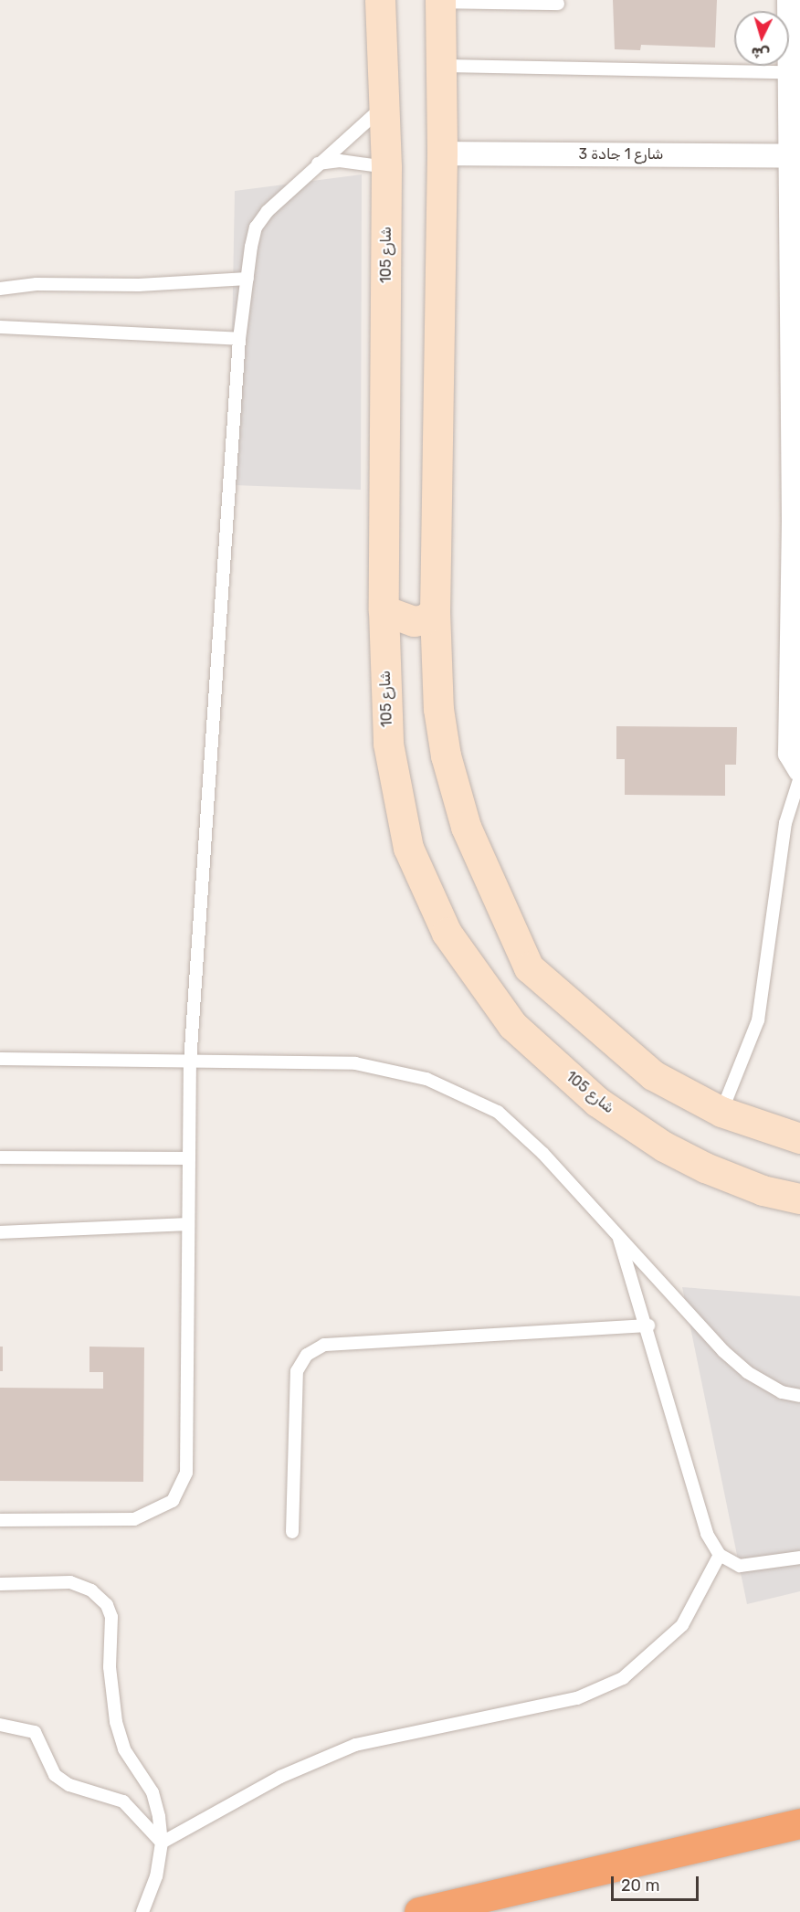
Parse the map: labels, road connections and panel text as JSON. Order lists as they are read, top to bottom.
{
  "streets": {
    "street": ["شارع 1 جادة 3", "شارع 105"]
  },
  "scale_bar": "20 m",
  "north": "bottom"
}
